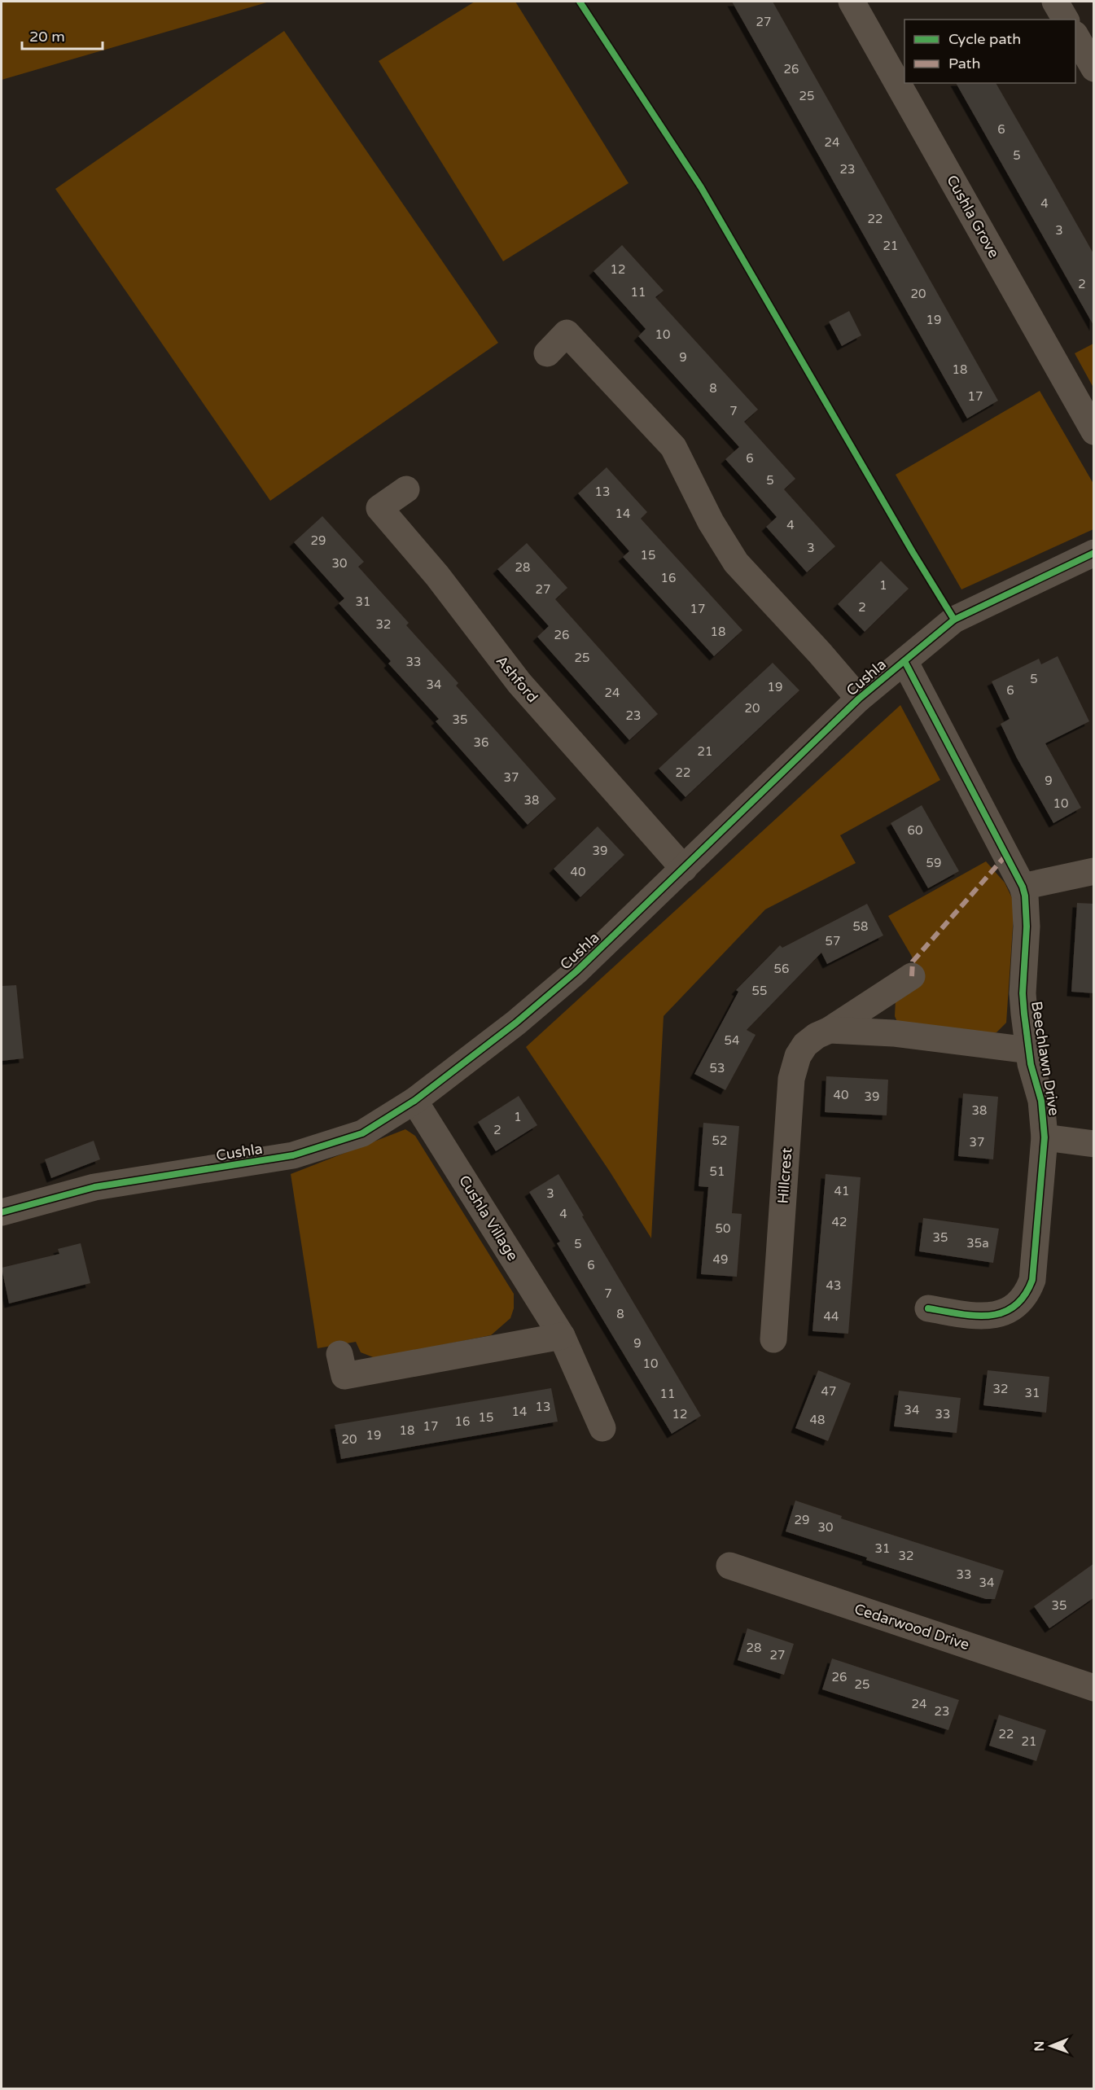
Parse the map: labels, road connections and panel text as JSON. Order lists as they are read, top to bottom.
{
  "streets": {
    "street": [
      "Cushla Grove",
      "Cushla",
      "Ashford",
      "Beechlawn Drive",
      "Hillcrest",
      "Cushla Village",
      "Cedarwood Drive"
    ]
  },
  "crossings": [
    ["Cushla", "Ashford"],
    ["Cushla", "Beechlawn Drive"],
    ["Cushla", "Cushla Village"]
  ],
  "house_numbers": [
    "27",
    "26",
    "25",
    "6",
    "24",
    "5",
    "23",
    "4",
    "22",
    "3",
    "21",
    "12",
    "2",
    "11",
    "20",
    "19",
    "10",
    "9",
    "18",
    "8",
    "17",
    "7",
    "6",
    "5",
    "13",
    "14",
    "4",
    "29",
    "3",
    "15",
    "30",
    "28",
    "16",
    "1",
    "27",
    "31",
    "2",
    "17",
    "32",
    "18",
    "26",
    "25",
    "33",
    "5",
    "34",
    "19",
    "6",
    "24",
    "20",
    "23",
    "35",
    "36",
    "21",
    "22",
    "37",
    "9",
    "38",
    "10",
    "60",
    "39",
    "59",
    "40",
    "58",
    "57",
    "56",
    "55",
    "54",
    "53",
    "40",
    "39",
    "38",
    "1",
    "2",
    "52",
    "37",
    "51",
    "41",
    "3",
    "4",
    "42",
    "50",
    "35",
    "35a",
    "5",
    "49",
    "6",
    "43",
    "7",
    "8",
    "44",
    "9",
    "10",
    "32",
    "47",
    "31",
    "11",
    "13",
    "34",
    "14",
    "12",
    "33",
    "15",
    "48",
    "16",
    "17",
    "18",
    "19",
    "20",
    "29",
    "30",
    "31",
    "32",
    "33",
    "34",
    "35",
    "28",
    "27",
    "26",
    "25",
    "24",
    "23",
    "22",
    "21"
  ],
  "legend": ["Cycle path", "Path"],
  "scale_bar": "20 m",
  "north": "left"
}
